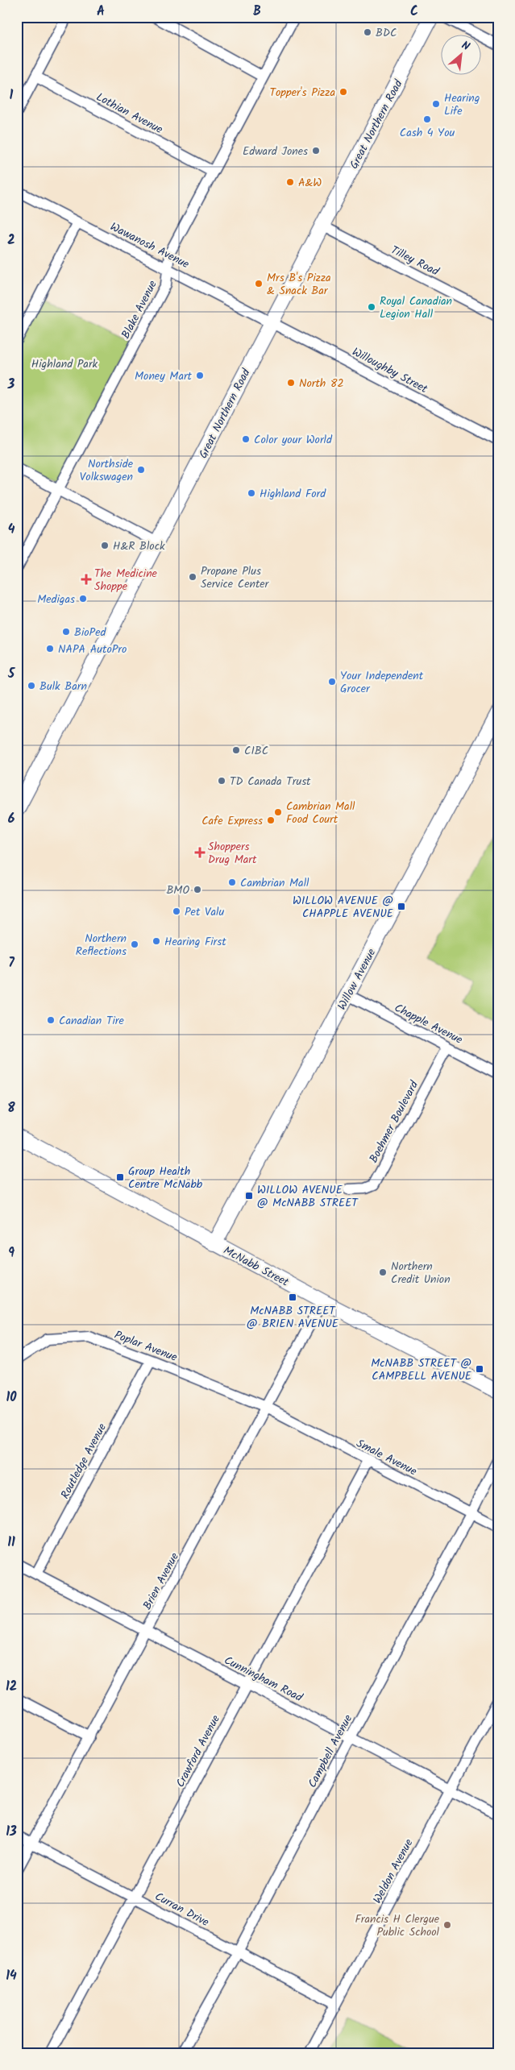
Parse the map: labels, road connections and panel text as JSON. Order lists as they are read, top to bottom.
{
  "streets": {
    "main road": ["Great Northern Road", "Willow Avenue", "McNabb Street"],
    "street": [
      "Lothian Avenue",
      "Wawanosh Avenue",
      "Tilley Road",
      "Blake Avenue",
      "Willoughby Street",
      "Chapple Avenue",
      "Boehmer Boulevard",
      "Poplar Avenue",
      "Smale Avenue",
      "Routledge Avenue",
      "Brien Avenue",
      "Cunningham Road",
      "Crawford Avenue",
      "Campbell Avenue",
      "Weldon Avenue",
      "Curran Drive"
    ]
  },
  "crossings": [
    ["Lothian Avenue", "Blake Avenue"],
    ["Great Northern Road", "Wawanosh Avenue"],
    ["Great Northern Road", "Tilley Road"],
    ["Great Northern Road", "Willoughby Street"],
    ["Wawanosh Avenue", "Blake Avenue"],
    ["Wawanosh Avenue", "Willoughby Street"],
    ["Willow Avenue", "Chapple Avenue"],
    ["Willow Avenue", "McNabb Street"],
    ["Chapple Avenue", "Boehmer Boulevard"],
    ["McNabb Street", "Brien Avenue"],
    ["Poplar Avenue", "Smale Avenue"],
    ["Poplar Avenue", "Routledge Avenue"],
    ["Poplar Avenue", "Brien Avenue"],
    ["Smale Avenue", "Brien Avenue"],
    ["Smale Avenue", "Crawford Avenue"],
    ["Smale Avenue", "Campbell Avenue"],
    ["Routledge Avenue", "Cunningham Road"],
    ["Brien Avenue", "Cunningham Road"],
    ["Brien Avenue", "Curran Drive"],
    ["Cunningham Road", "Crawford Avenue"],
    ["Cunningham Road", "Campbell Avenue"],
    ["Cunningham Road", "Weldon Avenue"],
    ["Crawford Avenue", "Curran Drive"],
    ["Campbell Avenue", "Curran Drive"],
    ["Weldon Avenue", "Curran Drive"]
  ],
  "parks": ["Highland Park"],
  "places": {
    "other": [
      "BDC",
      "Topper's Pizza",
      "Hearing Life",
      "Cash 4 You",
      "Edward Jones",
      "A&W",
      "Mrs B's Pizza & Snack Bar",
      "Royal Canadian Legion Hall",
      "Money Mart",
      "North 82",
      "Color your World",
      "Northside Volkswagen",
      "Highland Ford",
      "H&R Block",
      "Propane Plus Service Center",
      "Medigas",
      "BioPed",
      "NAPA AutoPro",
      "Your Independent Grocer",
      "Bulk Barn",
      "CIBC",
      "TD Canada Trust",
      "Cambrian Mall Food Court",
      "Cafe Express",
      "Cambrian Mall",
      "BMO",
      "Pet Valu",
      "Hearing First",
      "Northern Reflections",
      "Canadian Tire",
      "Northern Credit Union",
      "Francis H Clergue Public School"
    ],
    "health": ["The Medicine Shoppe", "Shoppers Drug Mart"],
    "transit": [
      "WILLOW AVENUE @ CHAPPLE AVENUE",
      "Group Health Centre McNabb",
      "WILLOW AVENUE @ McNABB STREET",
      "McNABB STREET @ BRIEN AVENUE",
      "McNABB STREET @ CAMPBELL AVENUE"
    ]
  },
  "north": "top right",
  "grid": {
    "columns": ["A", "B", "C"],
    "rows": [
      "1",
      "2",
      "3",
      "4",
      "5",
      "6",
      "7",
      "8",
      "9",
      "10",
      "11",
      "12",
      "13",
      "14"
    ]
  }
}
